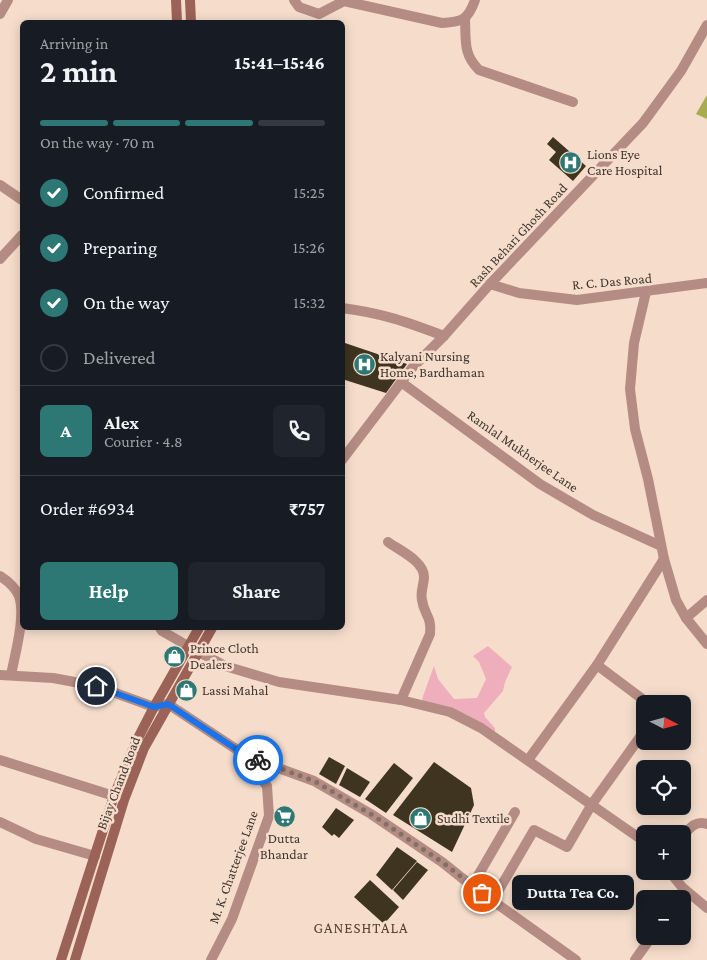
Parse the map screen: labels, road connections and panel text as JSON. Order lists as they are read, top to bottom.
{
  "streets": {
    "main road": ["Bijay Chand Road"],
    "street": [
      "Rash Behari Ghosh Road",
      "R. C. Das Road",
      "Ramlal Mukherjee Lane",
      "M. K. Chatterjee Lane"
    ]
  },
  "crossings": [
    ["Rash Behari Ghosh Road", "R. C. Das Road"],
    ["Rash Behari Ghosh Road", "Ramlal Mukherjee Lane"]
  ],
  "districts": ["GANESHTALA"],
  "places": {
    "hospital": ["Lions Eye Care Hospital", "Kalyani Nursing Home, Bardhaman"],
    "shop": ["Prince Cloth Dealers", "Lassi Mahal", "Sudhi Textile"],
    "supermarket": ["Dutta Bhandar"],
    "other": ["Dutta Tea Co."]
  },
  "north": "right",
  "page": {
    "heading": ["2 min", "Arriving in", "15:41–15:46"],
    "panel": [
      "Alex",
      "Courier · 4.8",
      "Order #6934",
      "₹757"
    ],
    "bar": "On the way · 70 m",
    "list": [
      ["Confirmed", "15:25"],
      ["Preparing", "15:26"],
      ["On the way", "15:32"],
      "Delivered"
    ],
    "round": "A",
    "buttons": ["Help", "Share"],
    "map_buttons": ["+", "−"],
    "bubble": "Dutta Tea Co."
  }
}
